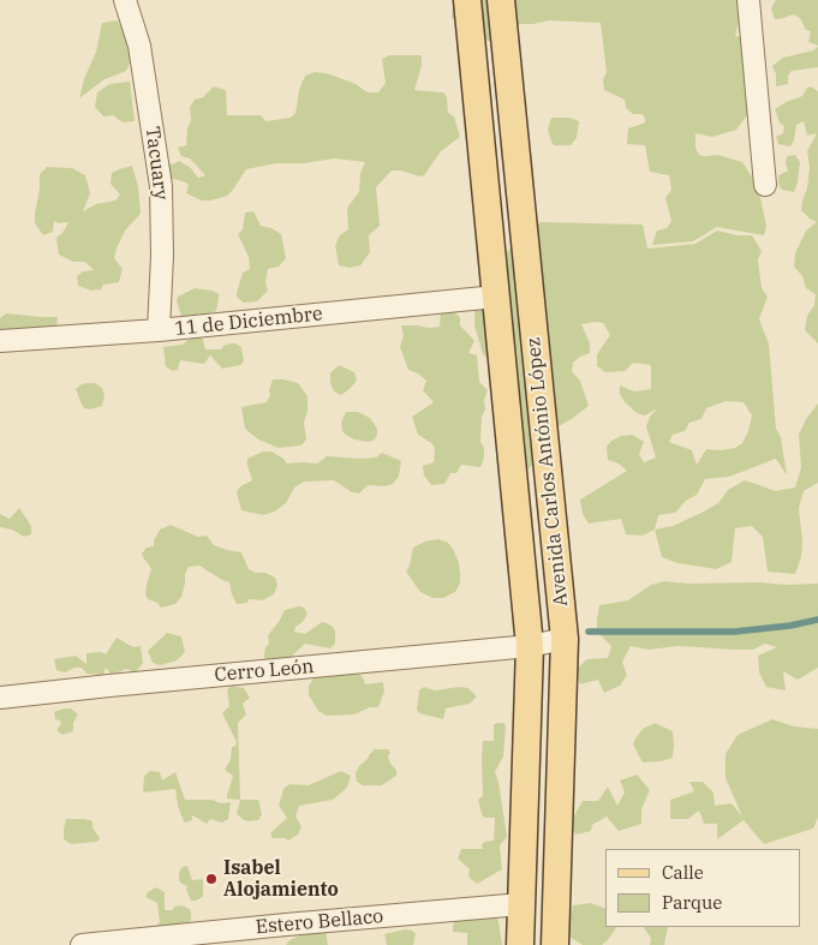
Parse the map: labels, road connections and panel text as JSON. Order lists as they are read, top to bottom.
{
  "streets": {
    "main road": ["Avenida Carlos António López"],
    "street": [
      "Tacuary",
      "11 de Diciembre",
      "Cerro León",
      "Estero Bellaco"
    ]
  },
  "crossings": [
    ["Tacuary", "11 de Diciembre"],
    ["11 de Diciembre", "Avenida Carlos António López"],
    ["Avenida Carlos António López", "Cerro León"],
    ["Avenida Carlos António López", "Estero Bellaco"]
  ],
  "places": ["Isabel Alojamiento"],
  "legend": ["Calle", "Parque"]
}
